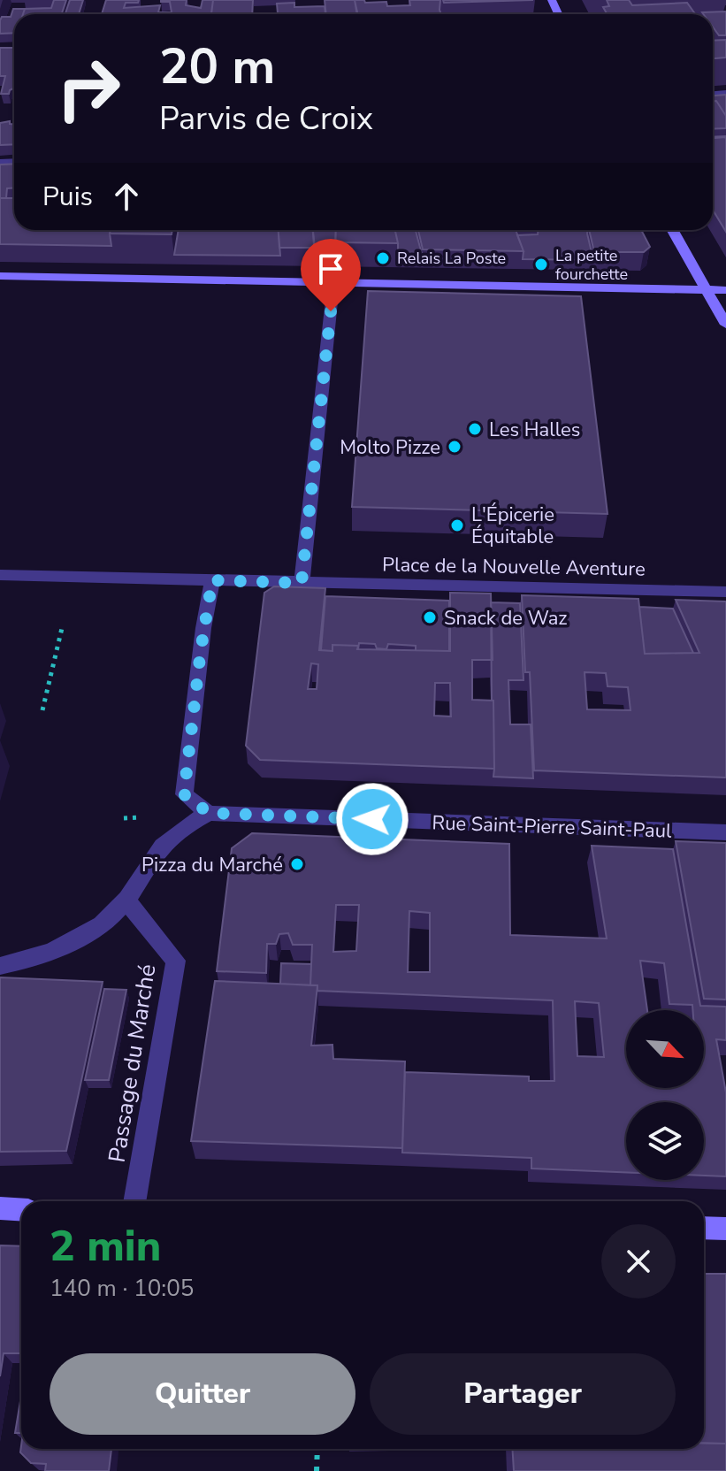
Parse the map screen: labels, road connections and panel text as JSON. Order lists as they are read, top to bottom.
{
  "streets": {
    "street": ["Place de la Nouvelle Aventure", "Rue Saint-Pierre Saint-Paul", "Passage du Marché"]
  },
  "places": [
    "Relais La Poste",
    "La petite fourchette",
    "Les Halles",
    "Molto Pizze",
    "L'Épicerie Équitable",
    "Snack de Waz",
    "Pizza du Marché"
  ],
  "north": "bottom right",
  "page": {
    "turn": ["20 m", "Parvis de Croix"],
    "then": "Puis",
    "heading": ["2 min", "140 m · 10:05"],
    "buttons": ["Quitter", "Partager"]
  }
}
